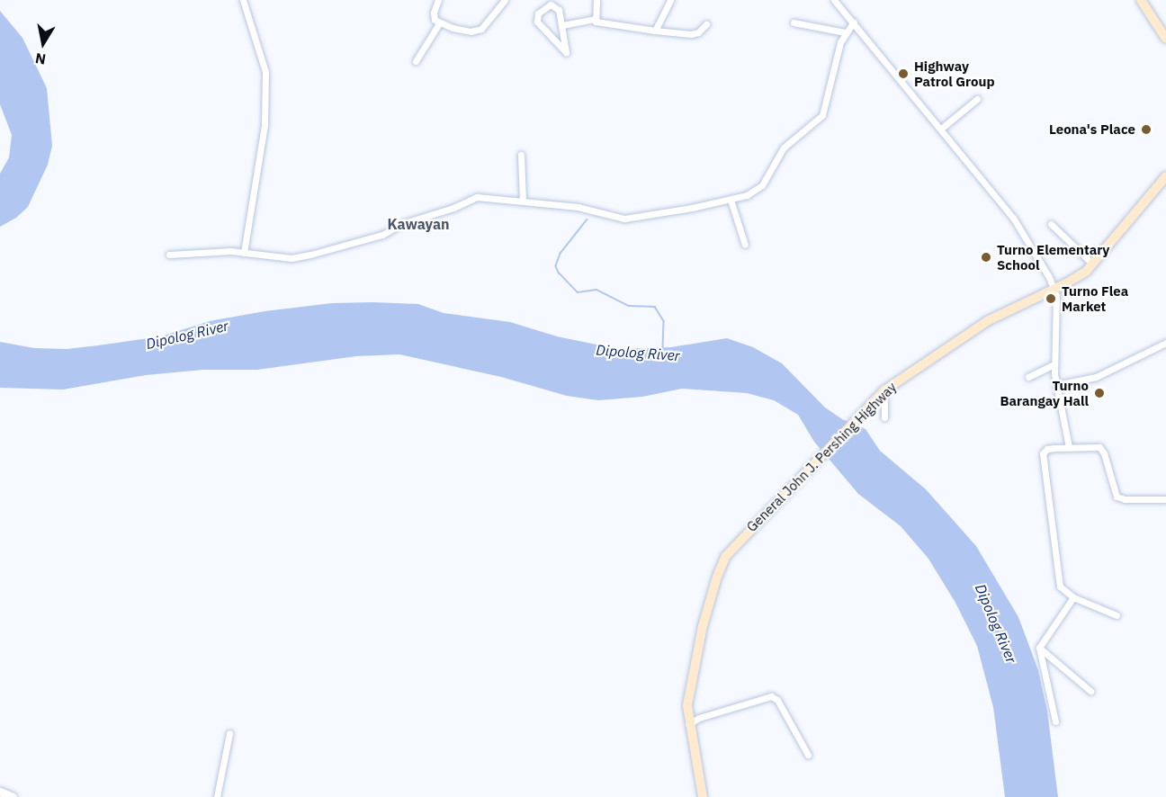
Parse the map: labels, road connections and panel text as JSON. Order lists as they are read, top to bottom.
{
  "streets": {
    "main road": ["General John J. Pershing Highway"]
  },
  "districts": ["Kawayan"],
  "water": ["Dipolog River"],
  "places": [
    "Highway Patrol Group",
    "Leona's Place",
    "Turno Elementary School",
    "Turno Flea Market",
    "Turno Barangay Hall"
  ],
  "north": "bottom"
}
